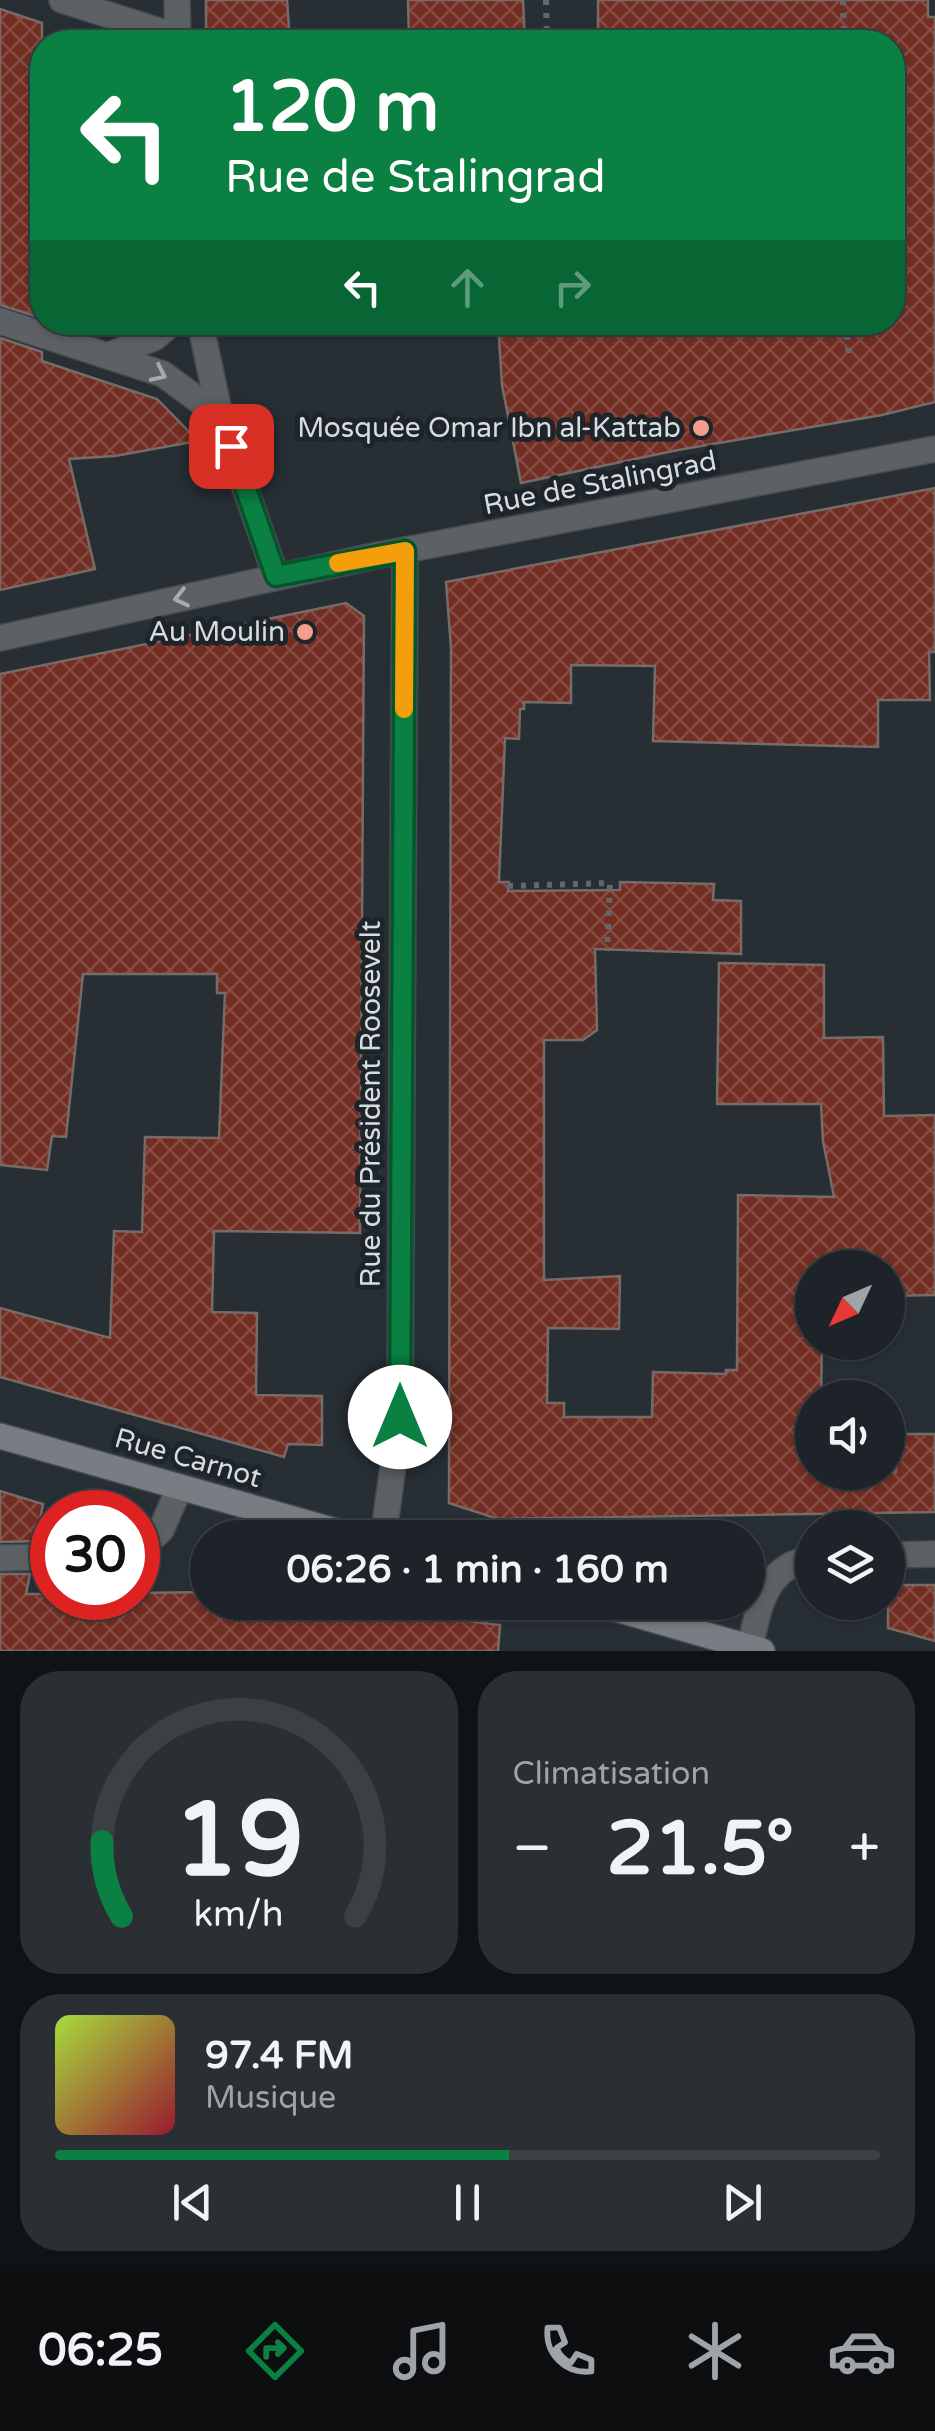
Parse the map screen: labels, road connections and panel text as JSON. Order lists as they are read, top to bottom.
{
  "streets": {
    "main road": ["Rue Carnot"],
    "street": ["Rue de Stalingrad", "Rue du Président Roosevelt"]
  },
  "crossings": [
    ["Rue de Stalingrad", "Rue du Président Roosevelt"]
  ],
  "places": ["Mosquée Omar Ibn al-Kattab", "Au Moulin"],
  "north": "bottom left",
  "page": {
    "turn": ["120 m", "Rue de Stalingrad"],
    "limit": "30",
    "trip": "06:26 · 1 min · 160 m",
    "tile": "Climatisation",
    "heat": ["−", "21.5°", "+"],
    "song": ["97.4 FM", "Musique"],
    "tabs": "06:25",
    "gauge": ["19", "km/h"]
  }
}
